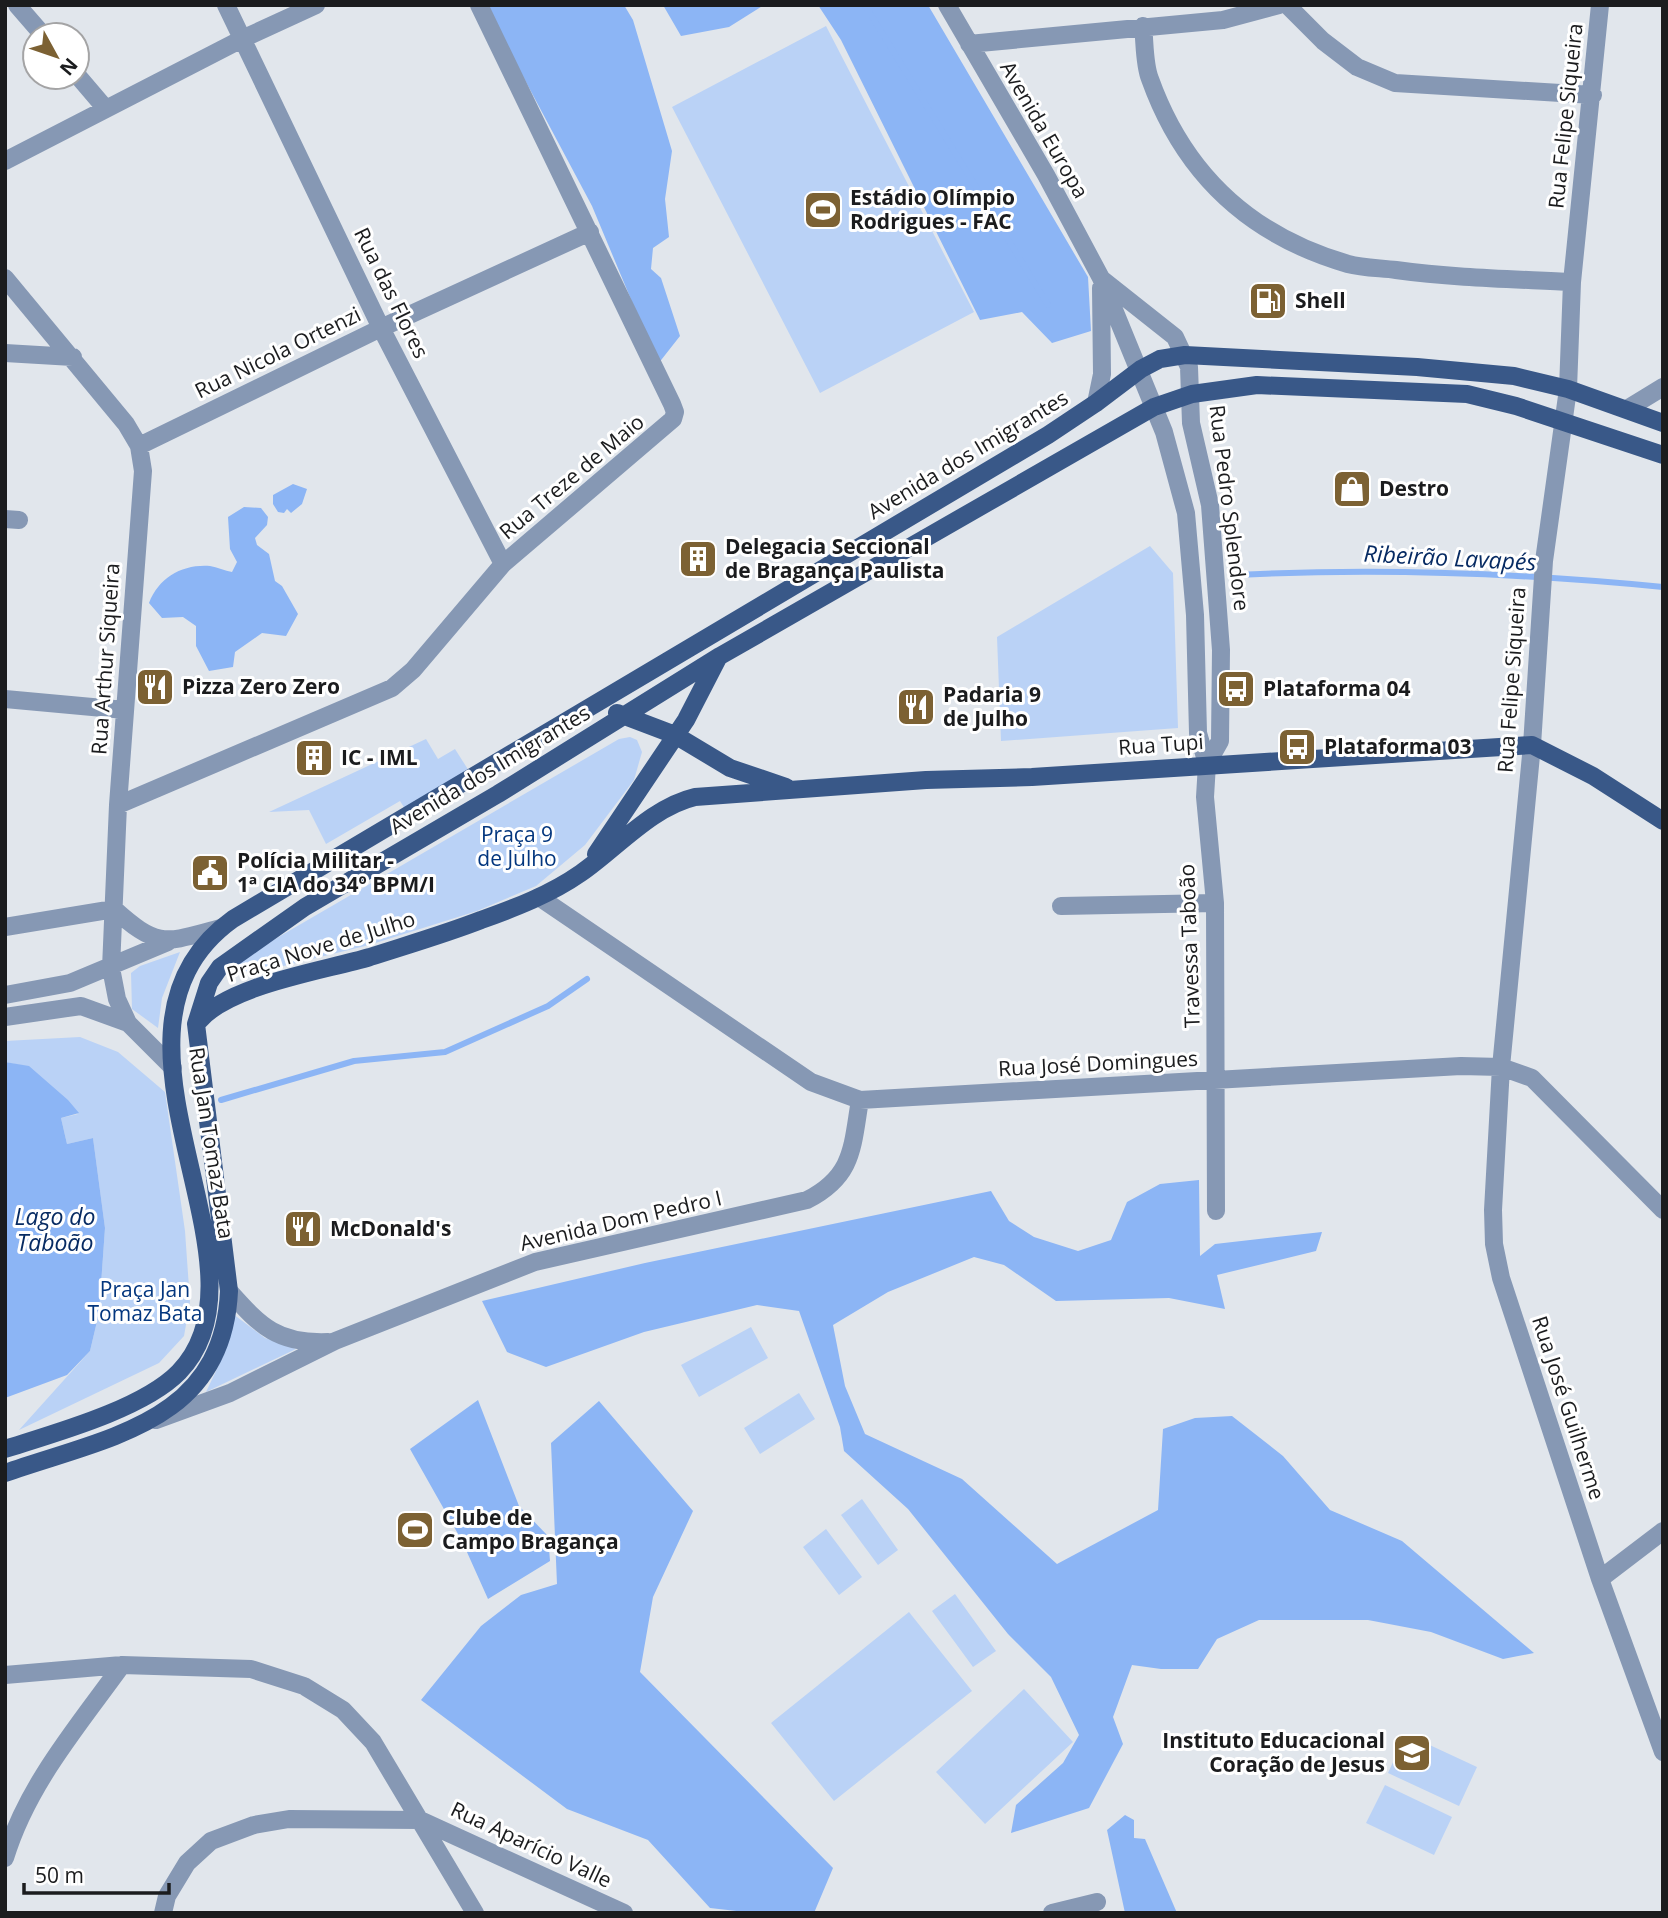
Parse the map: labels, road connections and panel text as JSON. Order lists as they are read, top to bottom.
{
  "streets": {
    "main road": [
      "Avenida dos Imigrantes",
      "Rua Tupi",
      "Praça Nove de Julho",
      "Rua Jan Tomaz Bata"
    ],
    "street": [
      "Rua Felipe Siqueira",
      "Avenida Europa",
      "Rua das Flores",
      "Rua Nicola Ortenzi",
      "Rua Treze de Maio",
      "Rua Pedro Splendore",
      "Rua Arthur Siqueira",
      "Travessa Taboão",
      "Rua José Domingues",
      "Avenida Dom Pedro I",
      "Rua José Guilherme",
      "Rua Aparício Valle"
    ]
  },
  "crossings": [
    ["Rua Felipe Siqueira", "Avenida dos Imigrantes"],
    ["Rua Felipe Siqueira", "Rua Tupi"],
    ["Rua Felipe Siqueira", "Rua José Domingues"],
    ["Rua Felipe Siqueira", "Rua José Guilherme"],
    ["Avenida Europa", "Avenida dos Imigrantes"],
    ["Avenida Europa", "Rua Pedro Splendore"],
    ["Rua das Flores", "Rua Nicola Ortenzi"],
    ["Rua das Flores", "Rua Treze de Maio"],
    ["Rua Nicola Ortenzi", "Rua Treze de Maio"],
    ["Rua Nicola Ortenzi", "Rua Arthur Siqueira"],
    ["Avenida dos Imigrantes", "Rua Pedro Splendore"],
    ["Avenida dos Imigrantes", "Rua Tupi"],
    ["Avenida dos Imigrantes", "Praça Nove de Julho"],
    ["Avenida dos Imigrantes", "Rua Jan Tomaz Bata"],
    ["Rua Treze de Maio", "Rua Arthur Siqueira"],
    ["Rua Pedro Splendore", "Rua Tupi"],
    ["Rua Pedro Splendore", "Travessa Taboão"],
    ["Rua Arthur Siqueira", "Rua Jan Tomaz Bata"],
    ["Rua Tupi", "Travessa Taboão"],
    ["Rua Tupi", "Praça Nove de Julho"],
    ["Travessa Taboão", "Rua José Domingues"],
    ["Praça Nove de Julho", "Rua José Domingues"],
    ["Praça Nove de Julho", "Rua Jan Tomaz Bata"],
    ["Rua José Domingues", "Avenida Dom Pedro I"],
    ["Rua José Domingues", "Rua José Guilherme"]
  ],
  "water": ["Ribeirão Lavapés", "Lago do Taboão"],
  "parks": ["Praça 9 de Julho", "Praça Jan Tomaz Bata"],
  "places": {
    "sports": ["Estádio Olímpio Rodrigues - FAC", "Clube de Campo Bragança"],
    "fuel station": ["Shell"],
    "shop": ["Destro"],
    "building": ["Delegacia Seccional de Bragança Paulista", "IC - IML"],
    "restaurant": ["Pizza Zero Zero", "Padaria 9 de Julho", "McDonald's"],
    "bus stop": ["Plataforma 04", "Plataforma 03"],
    "public building": ["Polícia Militar - 1ª CIA do 34º BPM/I"],
    "school or university": ["Instituto Educacional Coração de Jesus"]
  },
  "scale_bar": "50 m",
  "north": "bottom right"
}
